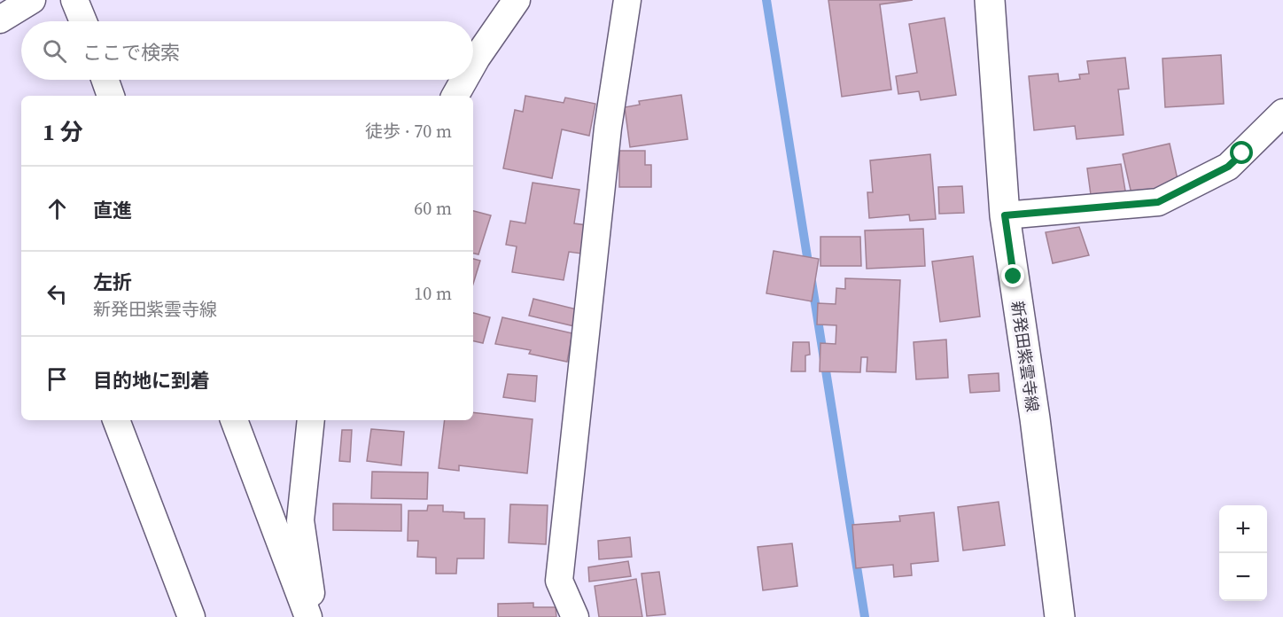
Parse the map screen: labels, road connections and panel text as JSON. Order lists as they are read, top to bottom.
{
  "streets": {
    "main road": ["新発田紫雲寺線"]
  },
  "page": {
    "search": "ここで検索",
    "heading": ["1 分", "徒歩 · 70 m"],
    "list": [
      ["直進", "60 m"],
      ["左折", "新発田紫雲寺線", "10 m"],
      "目的地に到着"
    ],
    "map_buttons": ["+", "−"]
  }
}
